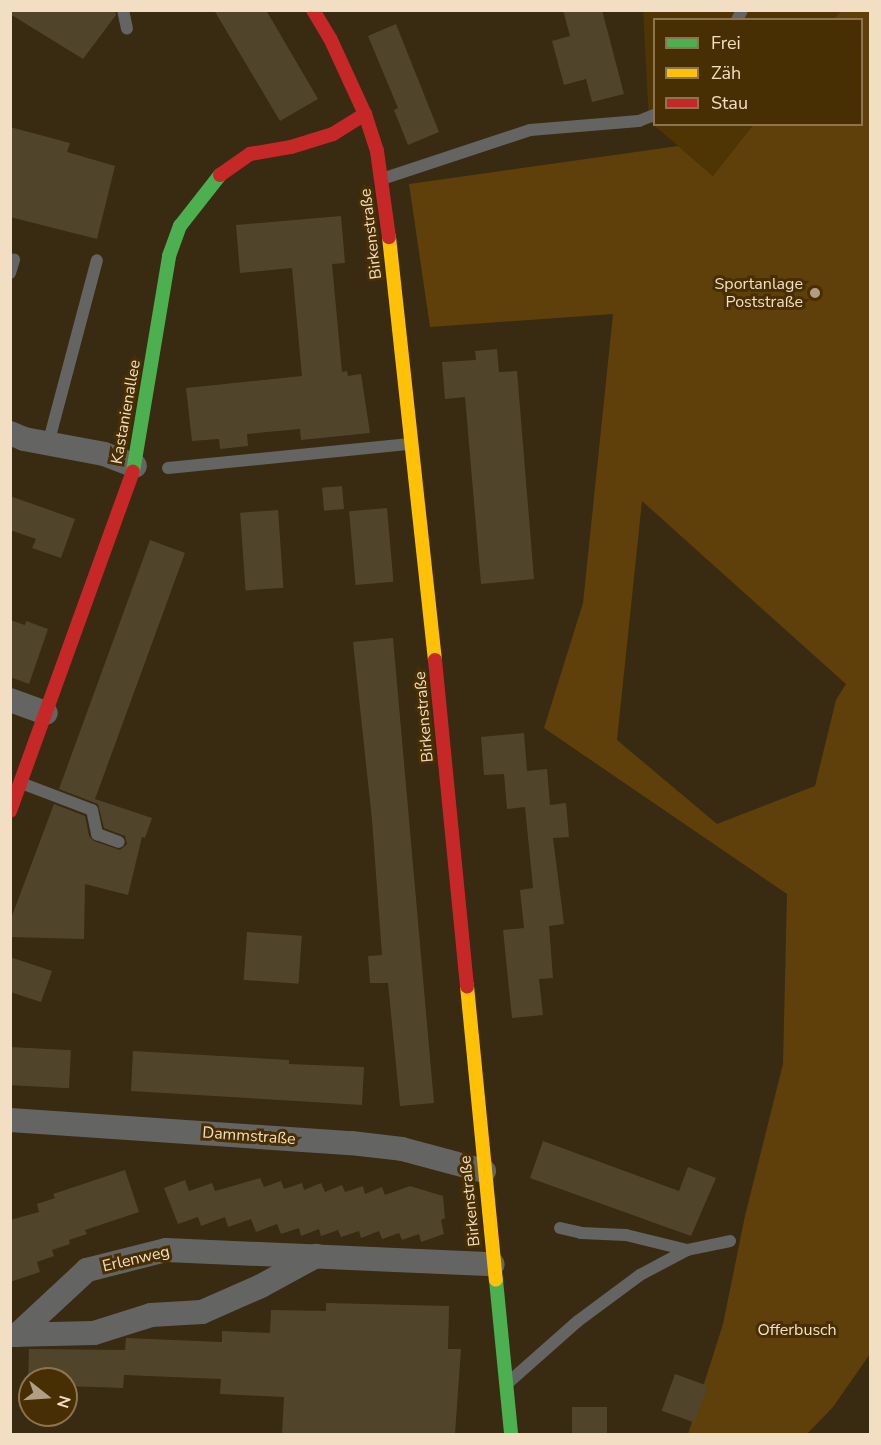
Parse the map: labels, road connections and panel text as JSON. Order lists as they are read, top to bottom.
{
  "streets": {
    "street": [
      "Birkenstraße",
      "Kastanienallee",
      "Dammstraße",
      "Erlenweg"
    ]
  },
  "crossings": [
    ["Birkenstraße", "Kastanienallee"],
    ["Birkenstraße", "Dammstraße"],
    ["Birkenstraße", "Erlenweg"]
  ],
  "parks": ["Offerbusch"],
  "places": ["Sportanlage Poststraße"],
  "legend": ["Frei", "Zäh", "Stau"],
  "north": "right"
}
